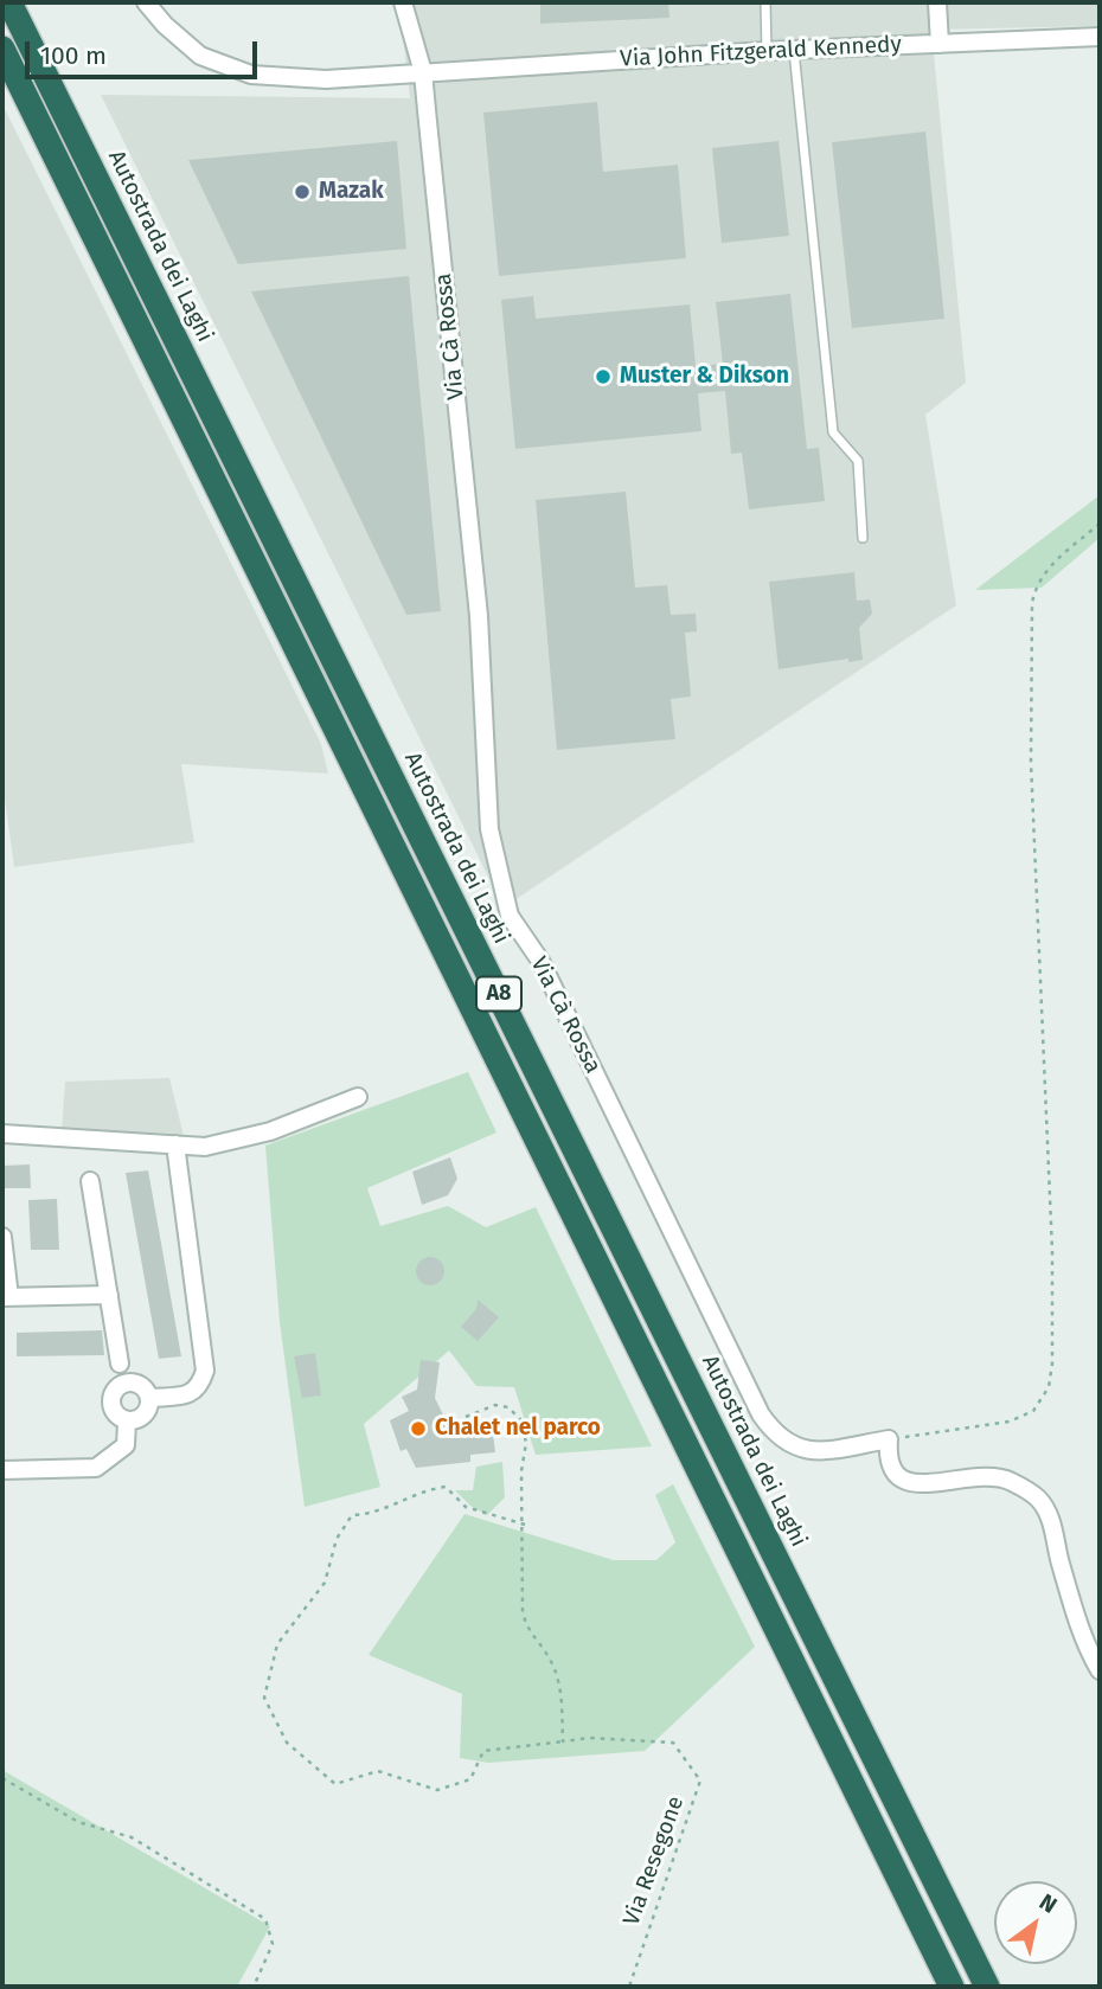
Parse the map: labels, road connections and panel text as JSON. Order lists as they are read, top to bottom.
{
  "streets": {
    "highway": ["Autostrada dei Laghi", "A8"],
    "street": ["Via John Fitzgerald Kennedy", "Via Cà Rossa"],
    "path": ["Via Resegone"]
  },
  "crossings": [
    ["Via John Fitzgerald Kennedy", "Via Cà Rossa"]
  ],
  "places": ["Mazak", "Muster & Dikson", "Chalet nel parco"],
  "scale_bar": "100 m",
  "north": "top right"
}
